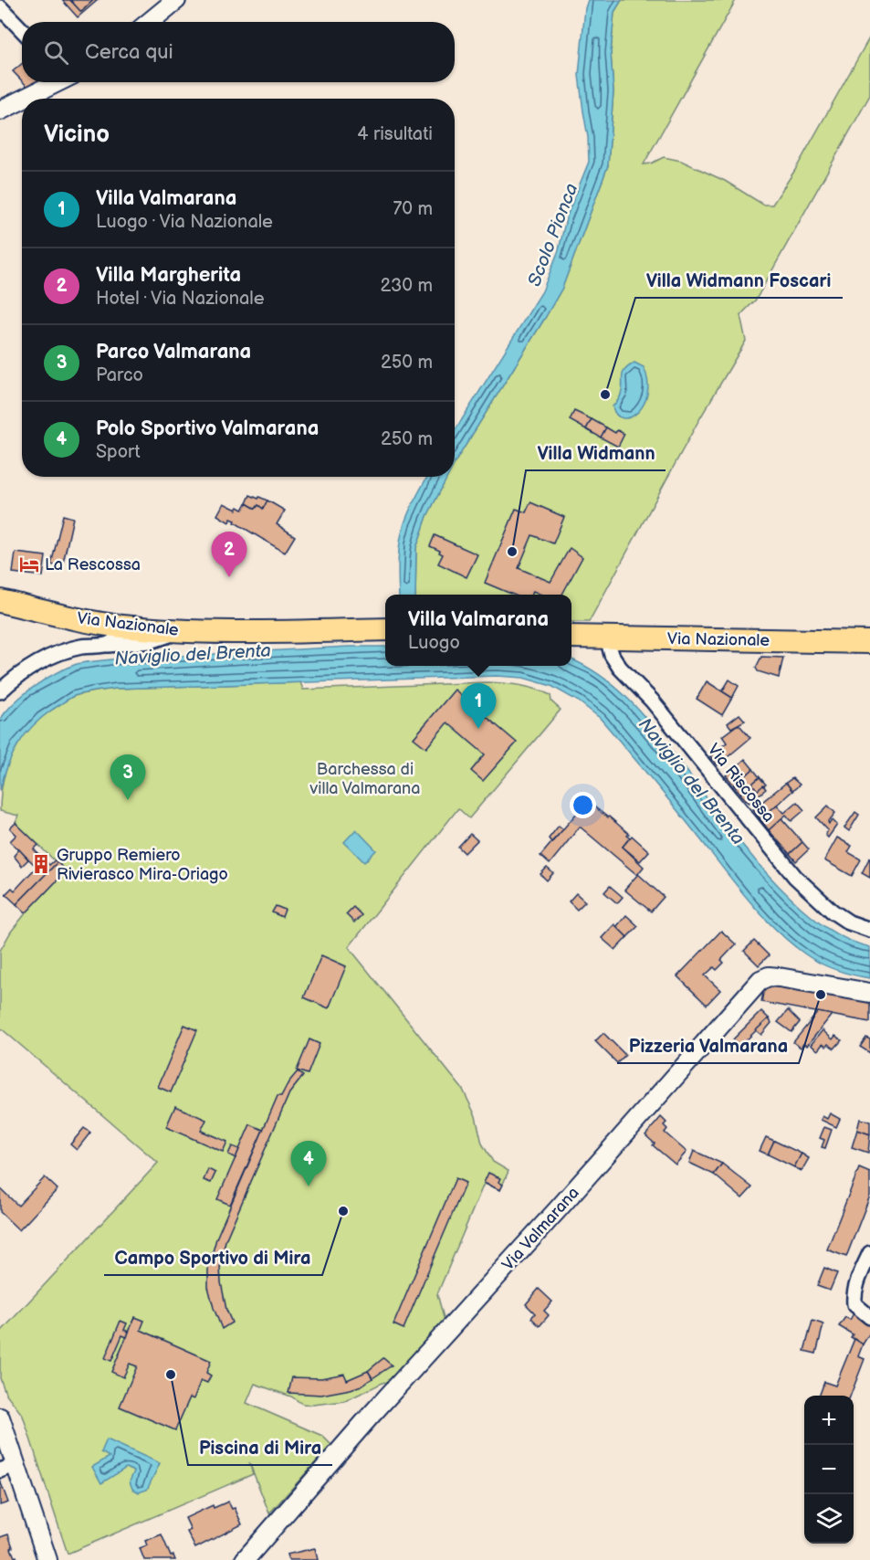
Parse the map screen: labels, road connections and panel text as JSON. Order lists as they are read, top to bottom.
{
  "streets": {
    "main road": ["Via Nazionale"],
    "street": ["Via Riscossa", "Via Valmarana"]
  },
  "crossings": [
    ["Via Nazionale", "Via Riscossa"]
  ],
  "water": ["Scolo Pionca", "Naviglio del Brenta"],
  "parks": ["Barchessa di villa Valmarana"],
  "places": {
    "other": [
      "Villa Widmann Foscari",
      "Villa Widmann",
      "Pizzeria Valmarana",
      "Campo Sportivo di Mira",
      "Piscina di Mira"
    ],
    "hotel": ["La Rescossa"],
    "building": ["Gruppo Remiero Rivierasco Mira-Oriago"]
  },
  "page": {
    "search": "Cerca qui",
    "heading": ["Vicino", "4 risultati"],
    "list": [
      {
        "mark": "1",
        "name": "Villa Valmarana",
        "note": "Luogo · Via Nazionale",
        "value": "70 m"
      },
      {
        "mark": "2",
        "name": "Villa Margherita",
        "note": "Hotel · Via Nazionale",
        "value": "230 m"
      },
      {
        "mark": "3",
        "name": "Parco Valmarana",
        "note": "Parco",
        "value": "250 m"
      },
      {
        "mark": "4",
        "name": "Polo Sportivo Valmarana",
        "note": "Sport",
        "value": "250 m"
      }
    ],
    "pins": [
      "2",
      "1",
      "3",
      "4"
    ],
    "popup": ["Villa Valmarana", "Luogo"],
    "map_buttons": ["+", "−"]
  }
}
